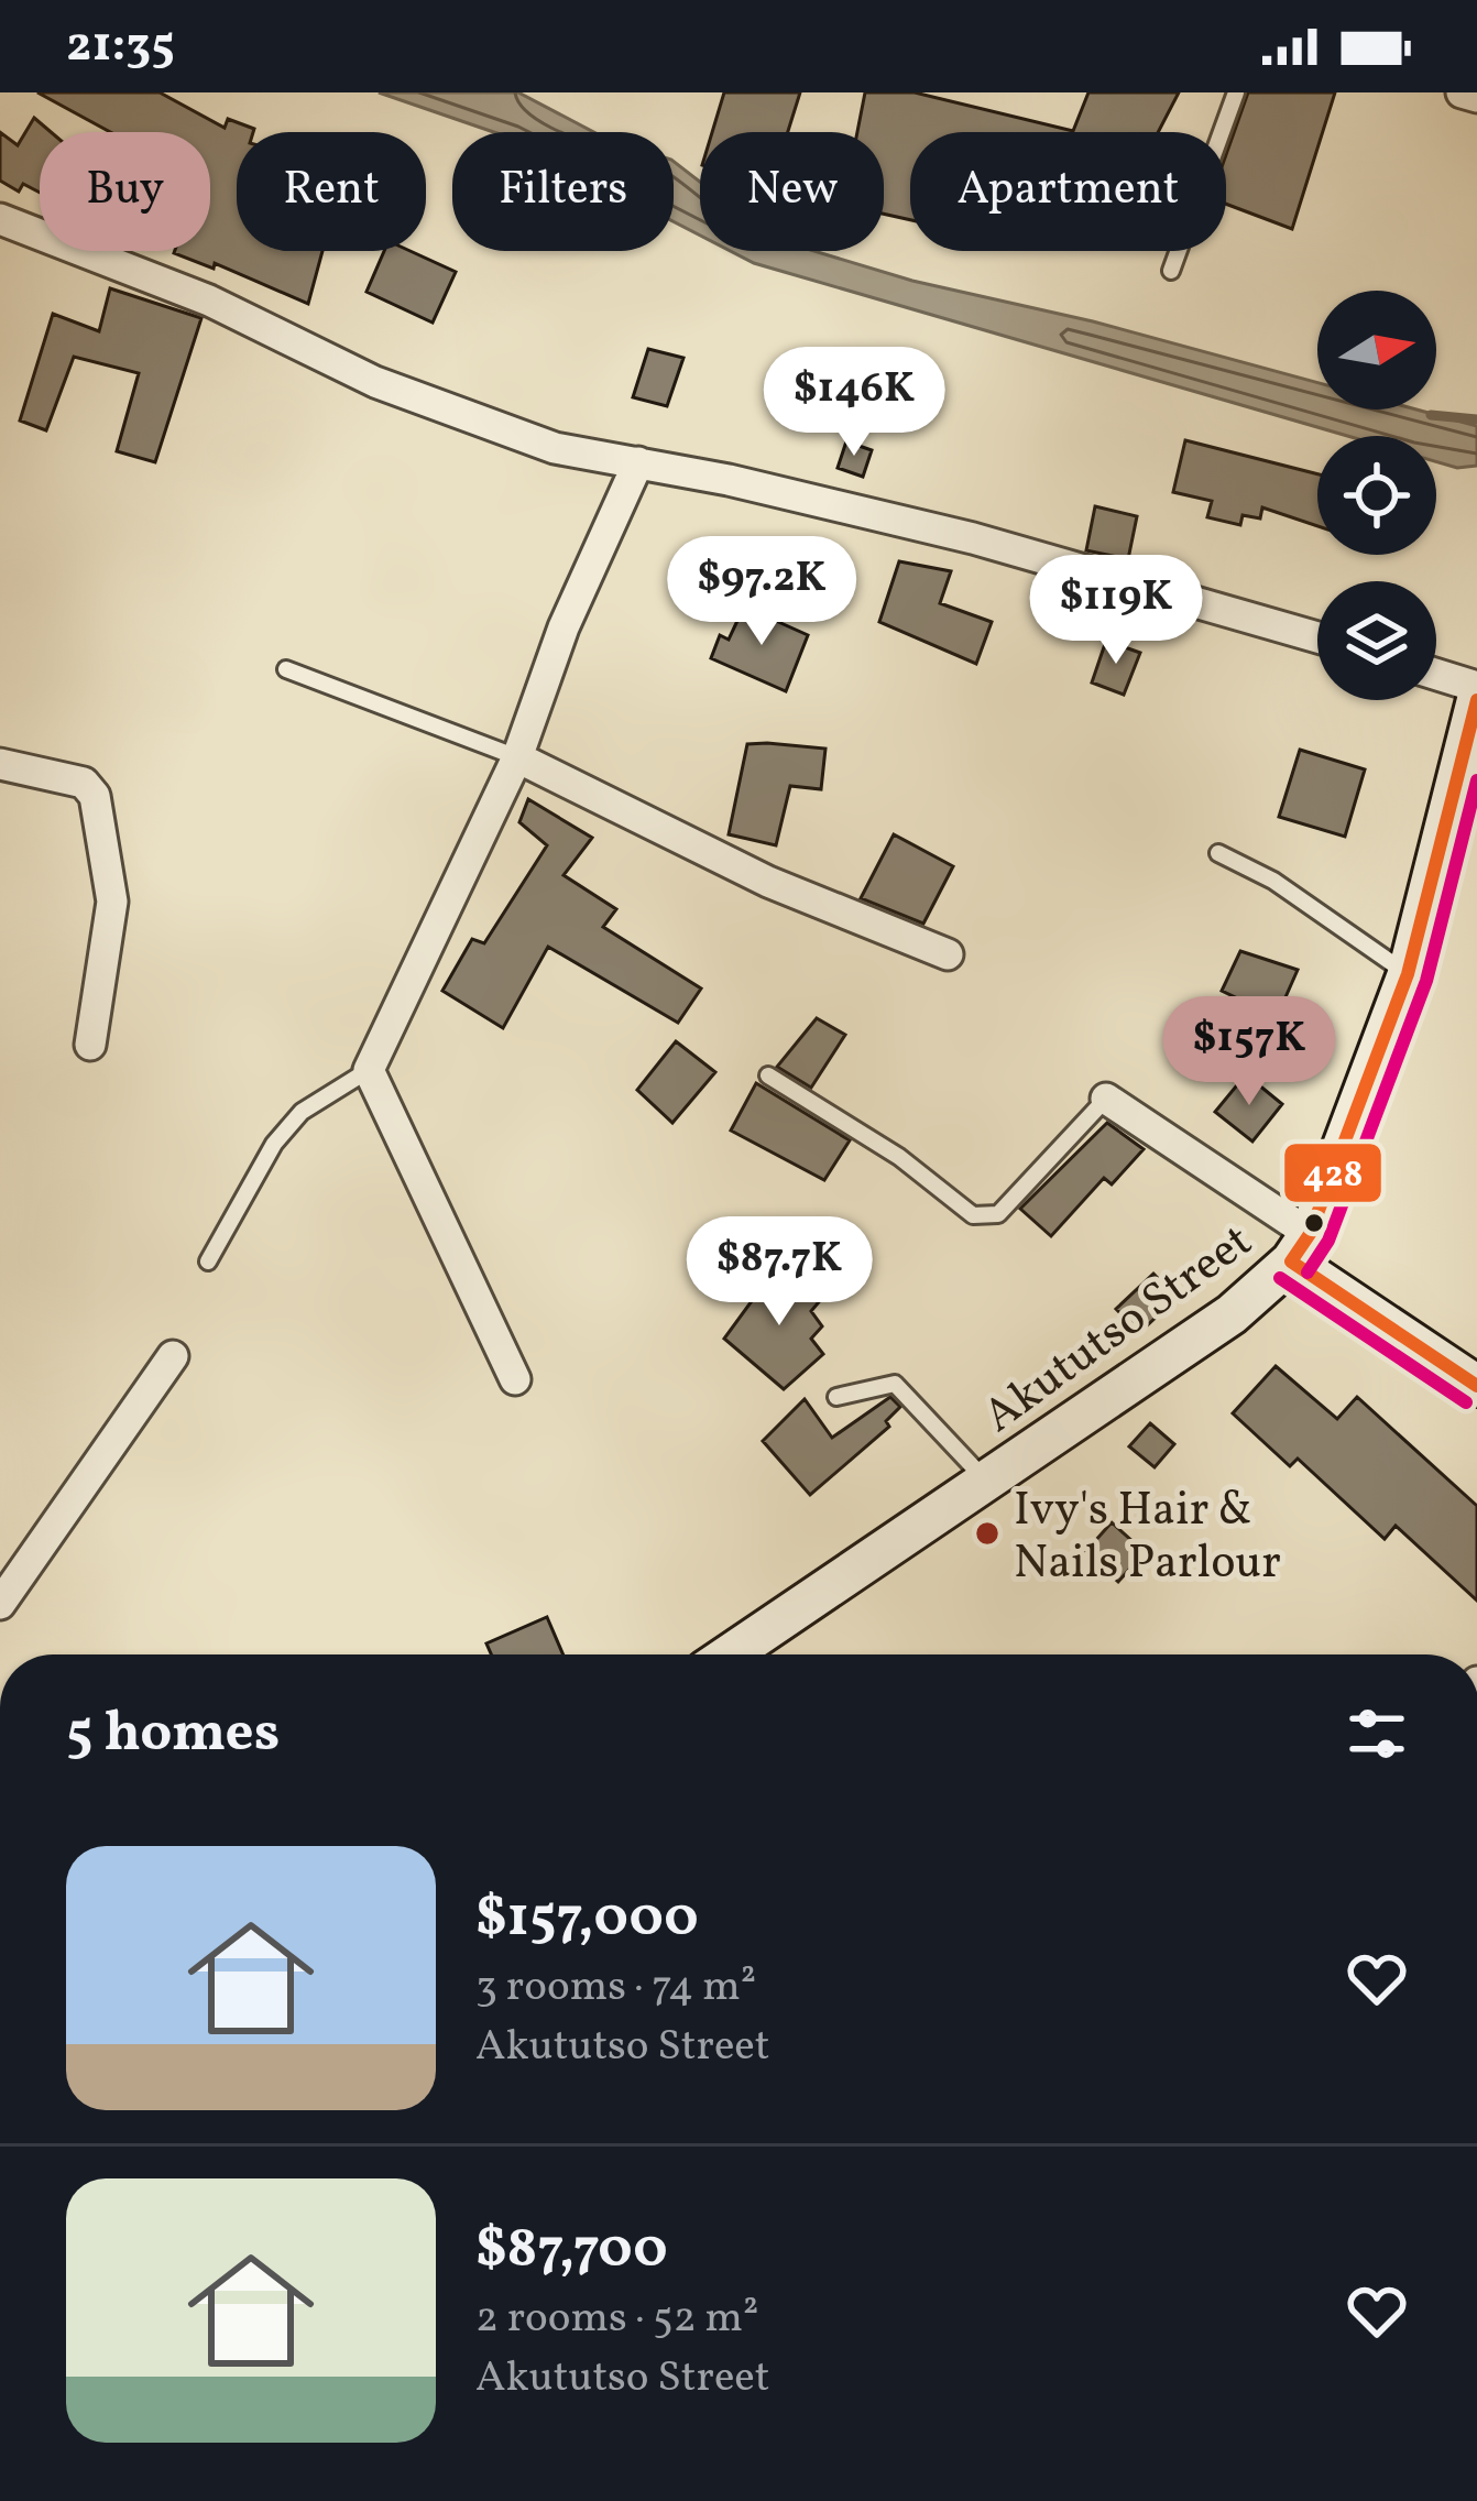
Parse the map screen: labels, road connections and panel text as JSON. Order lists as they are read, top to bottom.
{
  "streets": {
    "main road": ["Akututso Street"]
  },
  "places": ["Ivy's Hair & Nails Parlour"],
  "lines": ["transit line 428"],
  "north": "right",
  "page": {
    "status": "21:35",
    "chip": [
      "Buy",
      "Rent",
      "Filters",
      "New",
      "Apartment"
    ],
    "price": [
      "$146K",
      "$97.2K",
      "$119K",
      "$157K",
      "$87.7K"
    ],
    "heading": "5 homes",
    "list": [
      {
        "name": "$157,000",
        "note": "3 rooms · 74 m² · Akututso Street"
      },
      {
        "name": "$87,700",
        "note": "2 rooms · 52 m² · Akututso Street"
      }
    ]
  }
}
